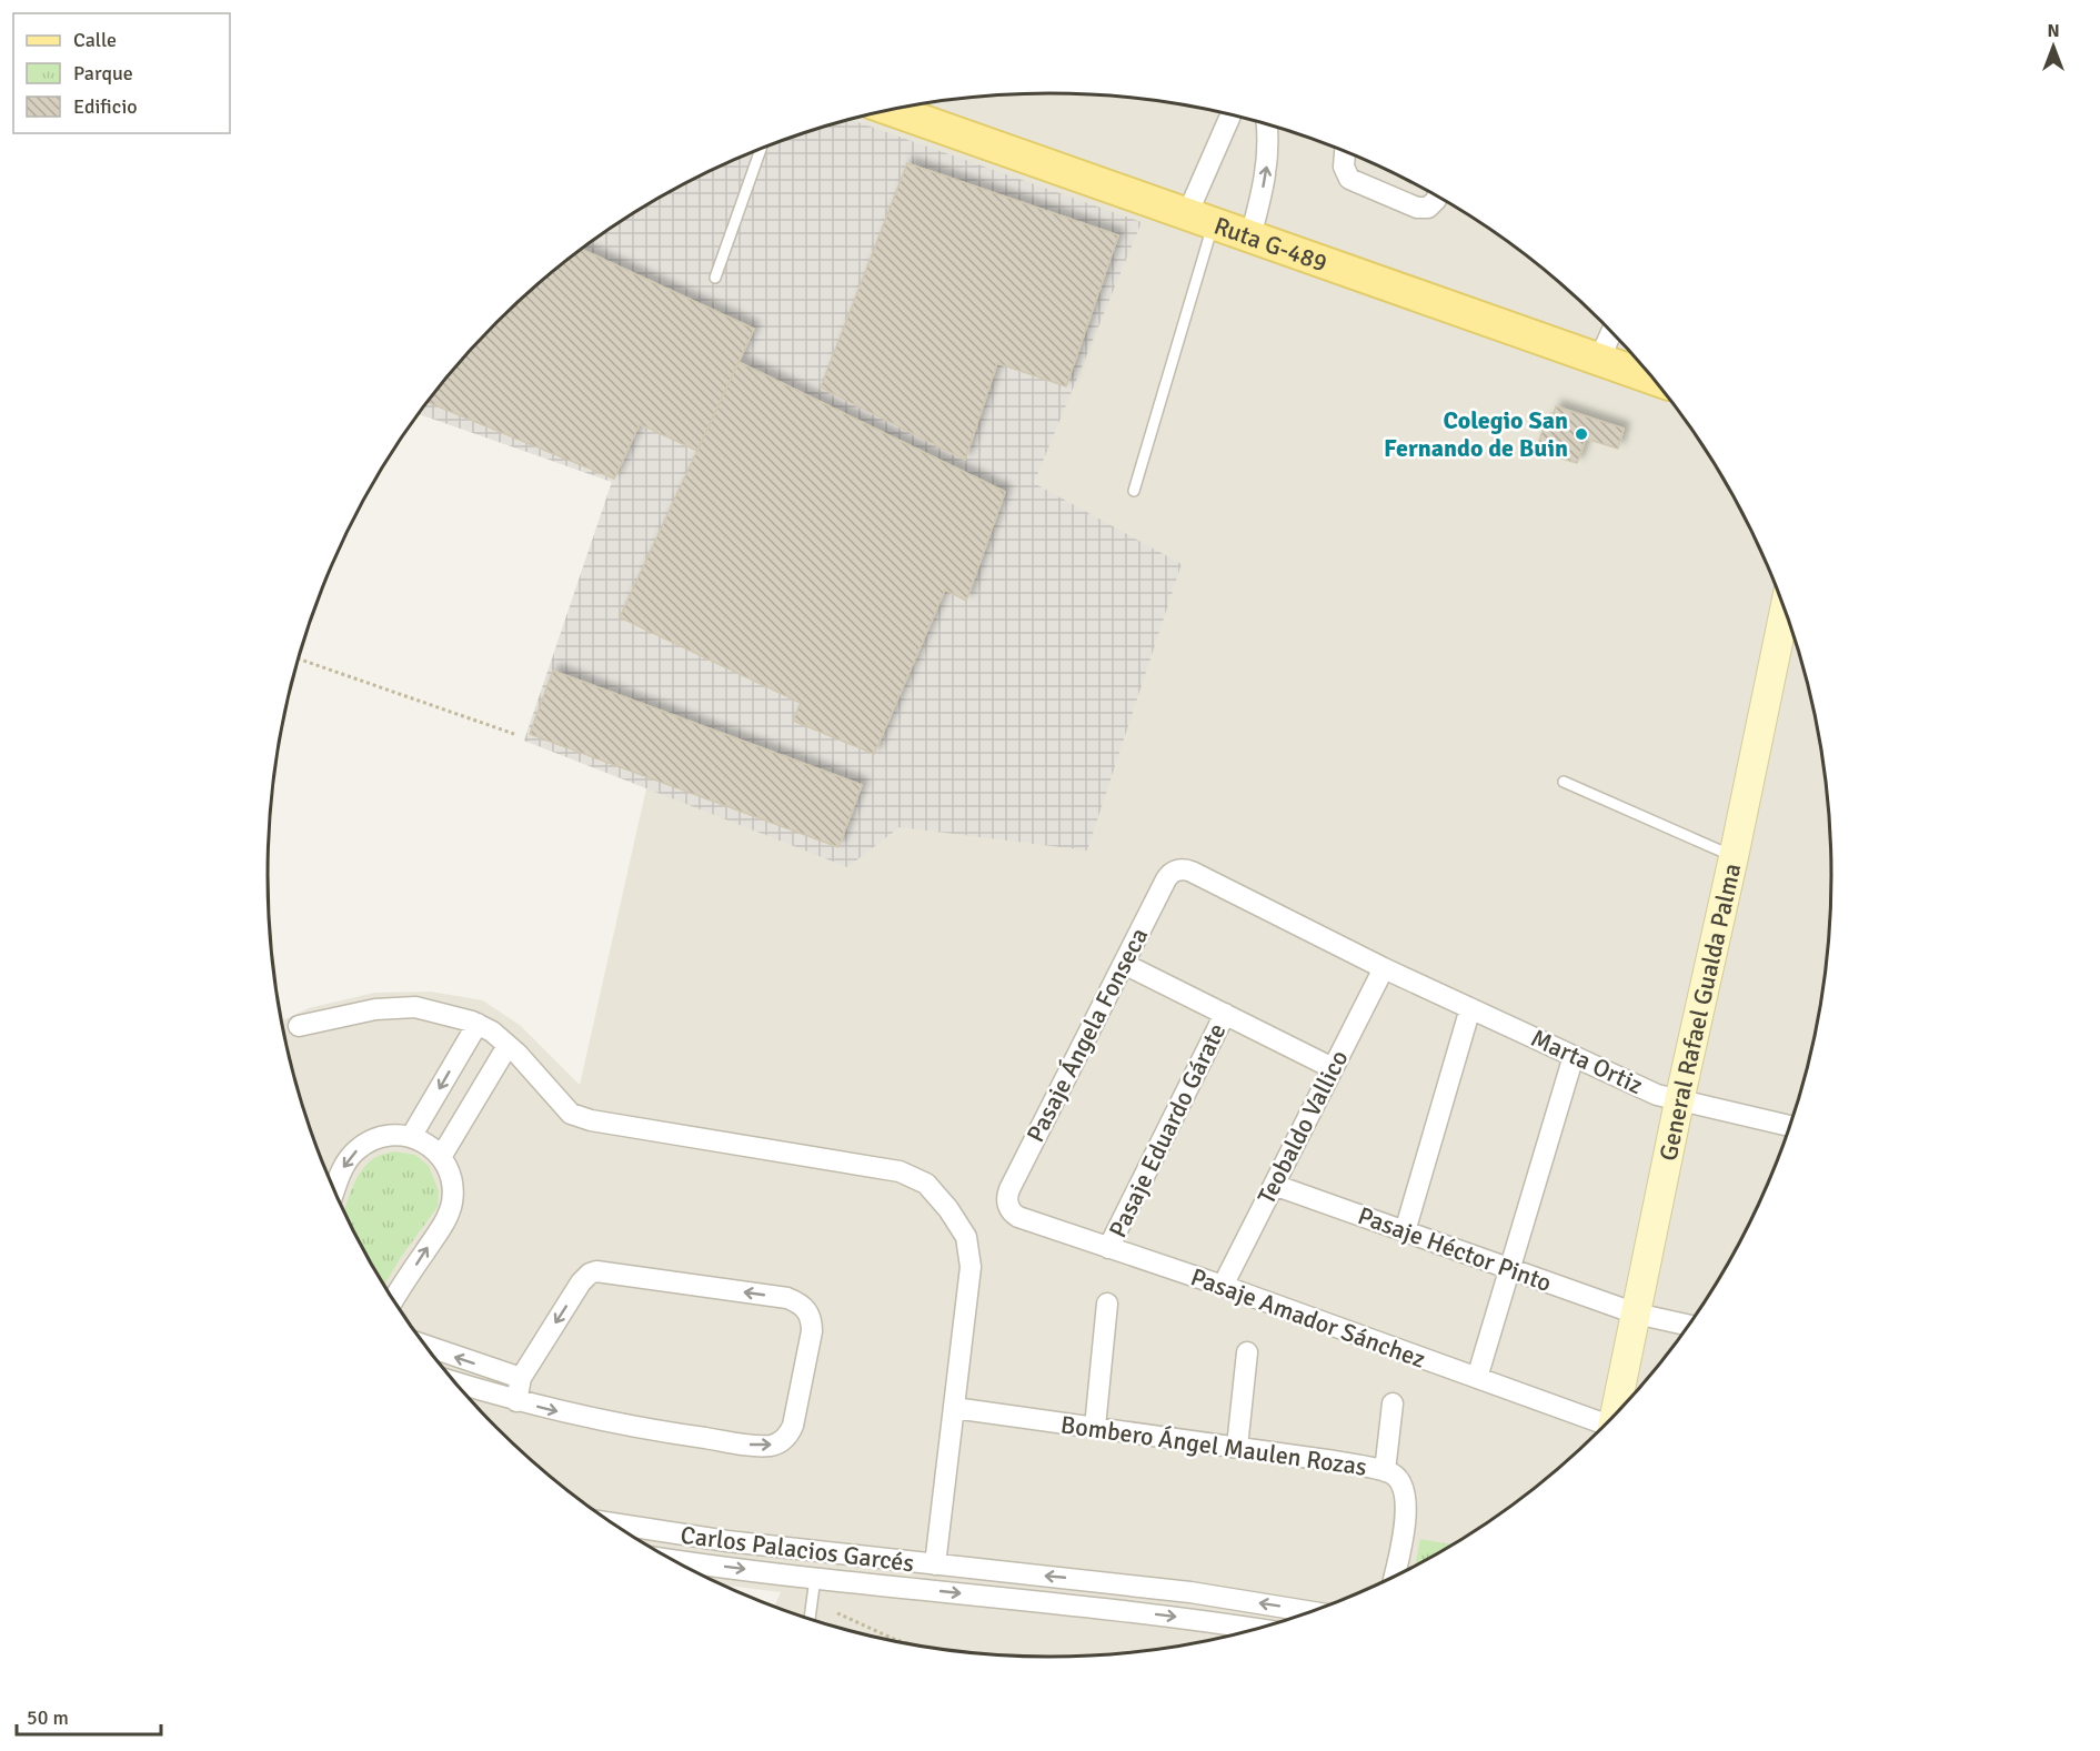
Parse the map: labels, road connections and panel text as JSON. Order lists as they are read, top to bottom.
{
  "streets": {
    "main road": ["Ruta G-489", "General Rafael Gualda Palma"],
    "street": [
      "Pasaje Ángela Fonseca",
      "Marta Ortiz",
      "Teobaldo Vallico",
      "Pasaje Eduardo Gárate",
      "Pasaje Héctor Pinto",
      "Pasaje Amador Sánchez",
      "Bombero Ángel Maulen Rozas",
      "Carlos Palacios Garcés"
    ]
  },
  "crossings": [
    ["General Rafael Gualda Palma", "Marta Ortiz"],
    ["General Rafael Gualda Palma", "Pasaje Héctor Pinto"],
    ["Pasaje Ángela Fonseca", "Marta Ortiz"],
    ["Pasaje Ángela Fonseca", "Pasaje Amador Sánchez"],
    ["Marta Ortiz", "Teobaldo Vallico"],
    ["Teobaldo Vallico", "Pasaje Héctor Pinto"],
    ["Teobaldo Vallico", "Pasaje Amador Sánchez"],
    ["Pasaje Eduardo Gárate", "Pasaje Amador Sánchez"]
  ],
  "places": ["Colegio San Fernando de Buin"],
  "legend": ["Calle", "Parque", "Edificio"],
  "scale_bar": "50 m",
  "north": "top"
}
